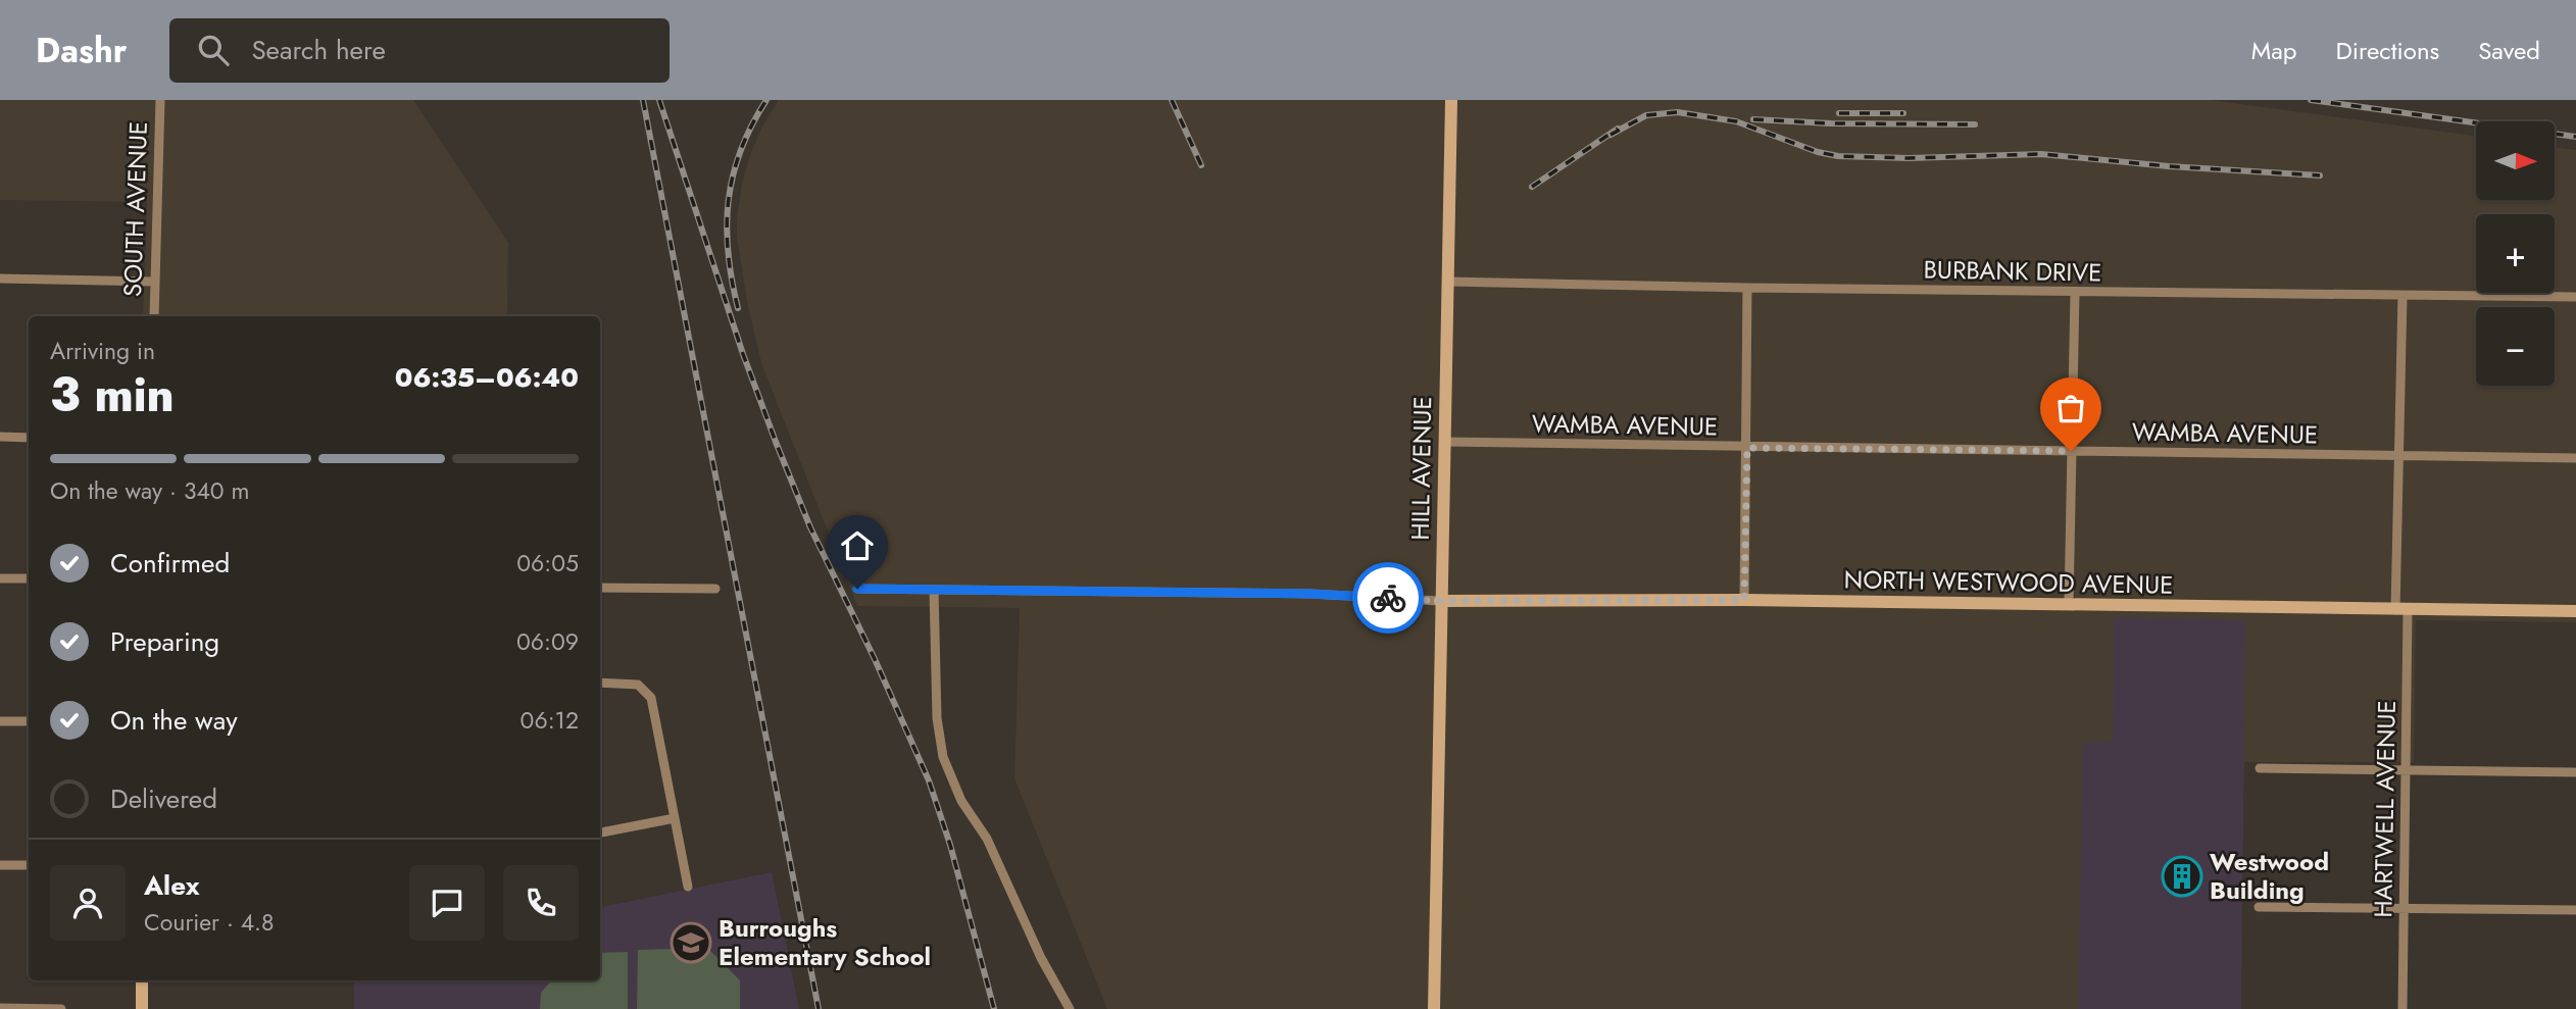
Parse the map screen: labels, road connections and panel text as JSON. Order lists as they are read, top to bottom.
{
  "streets": {
    "street": [
      "SOUTH AVENUE",
      "BURBANK DRIVE",
      "WAMBA AVENUE",
      "HILL AVENUE",
      "NORTH WESTWOOD AVENUE",
      "HARTWELL AVENUE"
    ]
  },
  "crossings": [
    ["BURBANK DRIVE", "HILL AVENUE"],
    ["BURBANK DRIVE", "HARTWELL AVENUE"],
    ["WAMBA AVENUE", "HILL AVENUE"],
    ["WAMBA AVENUE", "HARTWELL AVENUE"],
    ["HILL AVENUE", "NORTH WESTWOOD AVENUE"],
    ["NORTH WESTWOOD AVENUE", "HARTWELL AVENUE"]
  ],
  "places": {
    "building": ["Westwood Building"],
    "school or university": ["Burroughs Elementary School"]
  },
  "north": "right",
  "page": {
    "header": "Dashr",
    "search": "Search here",
    "nav": ["Map", "Directions", "Saved"],
    "map_buttons": ["+", "−"],
    "heading": ["3 min", "Arriving in", "06:35–06:40"],
    "panel": ["Alex", "Courier · 4.8"],
    "bar": "On the way · 340 m",
    "list": [
      ["Confirmed", "06:05"],
      ["Preparing", "06:09"],
      ["On the way", "06:12"],
      "Delivered"
    ]
  }
}
